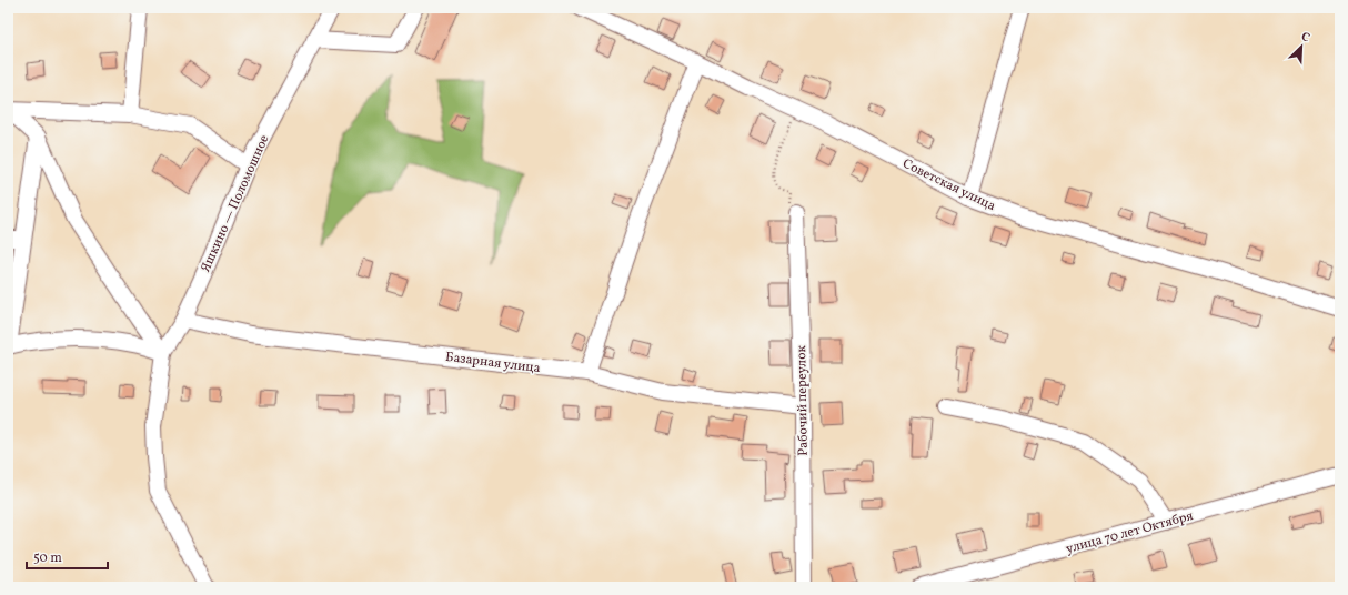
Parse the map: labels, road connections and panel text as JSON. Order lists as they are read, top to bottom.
{
  "streets": {
    "street": [
      "Советская улица",
      "Яшкино — Поломошное",
      "Базарная улица",
      "Рабочий переулок",
      "улица 70 лет Октября"
    ]
  },
  "crossings": [
    ["Яшкино — Поломошное", "Базарная улица"],
    ["Базарная улица", "Рабочий переулок"]
  ],
  "scale_bar": "50 m",
  "north": "top right"
}
